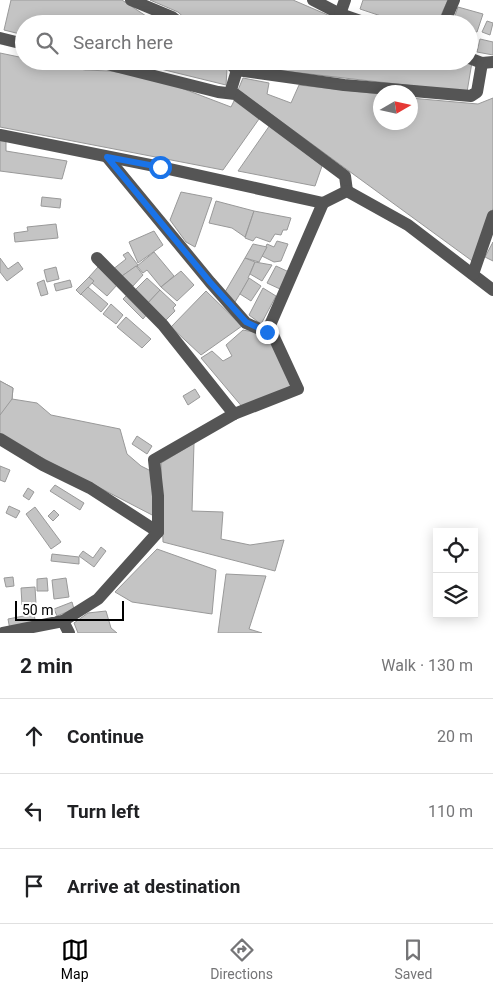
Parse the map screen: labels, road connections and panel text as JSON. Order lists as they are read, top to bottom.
{
  "scale_bar": "50 m",
  "north": "right",
  "page": {
    "search": "Search here",
    "scale": "50 m",
    "heading": ["2 min", "Walk · 130 m"],
    "list": [
      ["Continue", "20 m"],
      ["Turn left", "110 m"],
      "Arrive at destination"
    ],
    "nav": ["Map", "Directions", "Saved"]
  }
}
